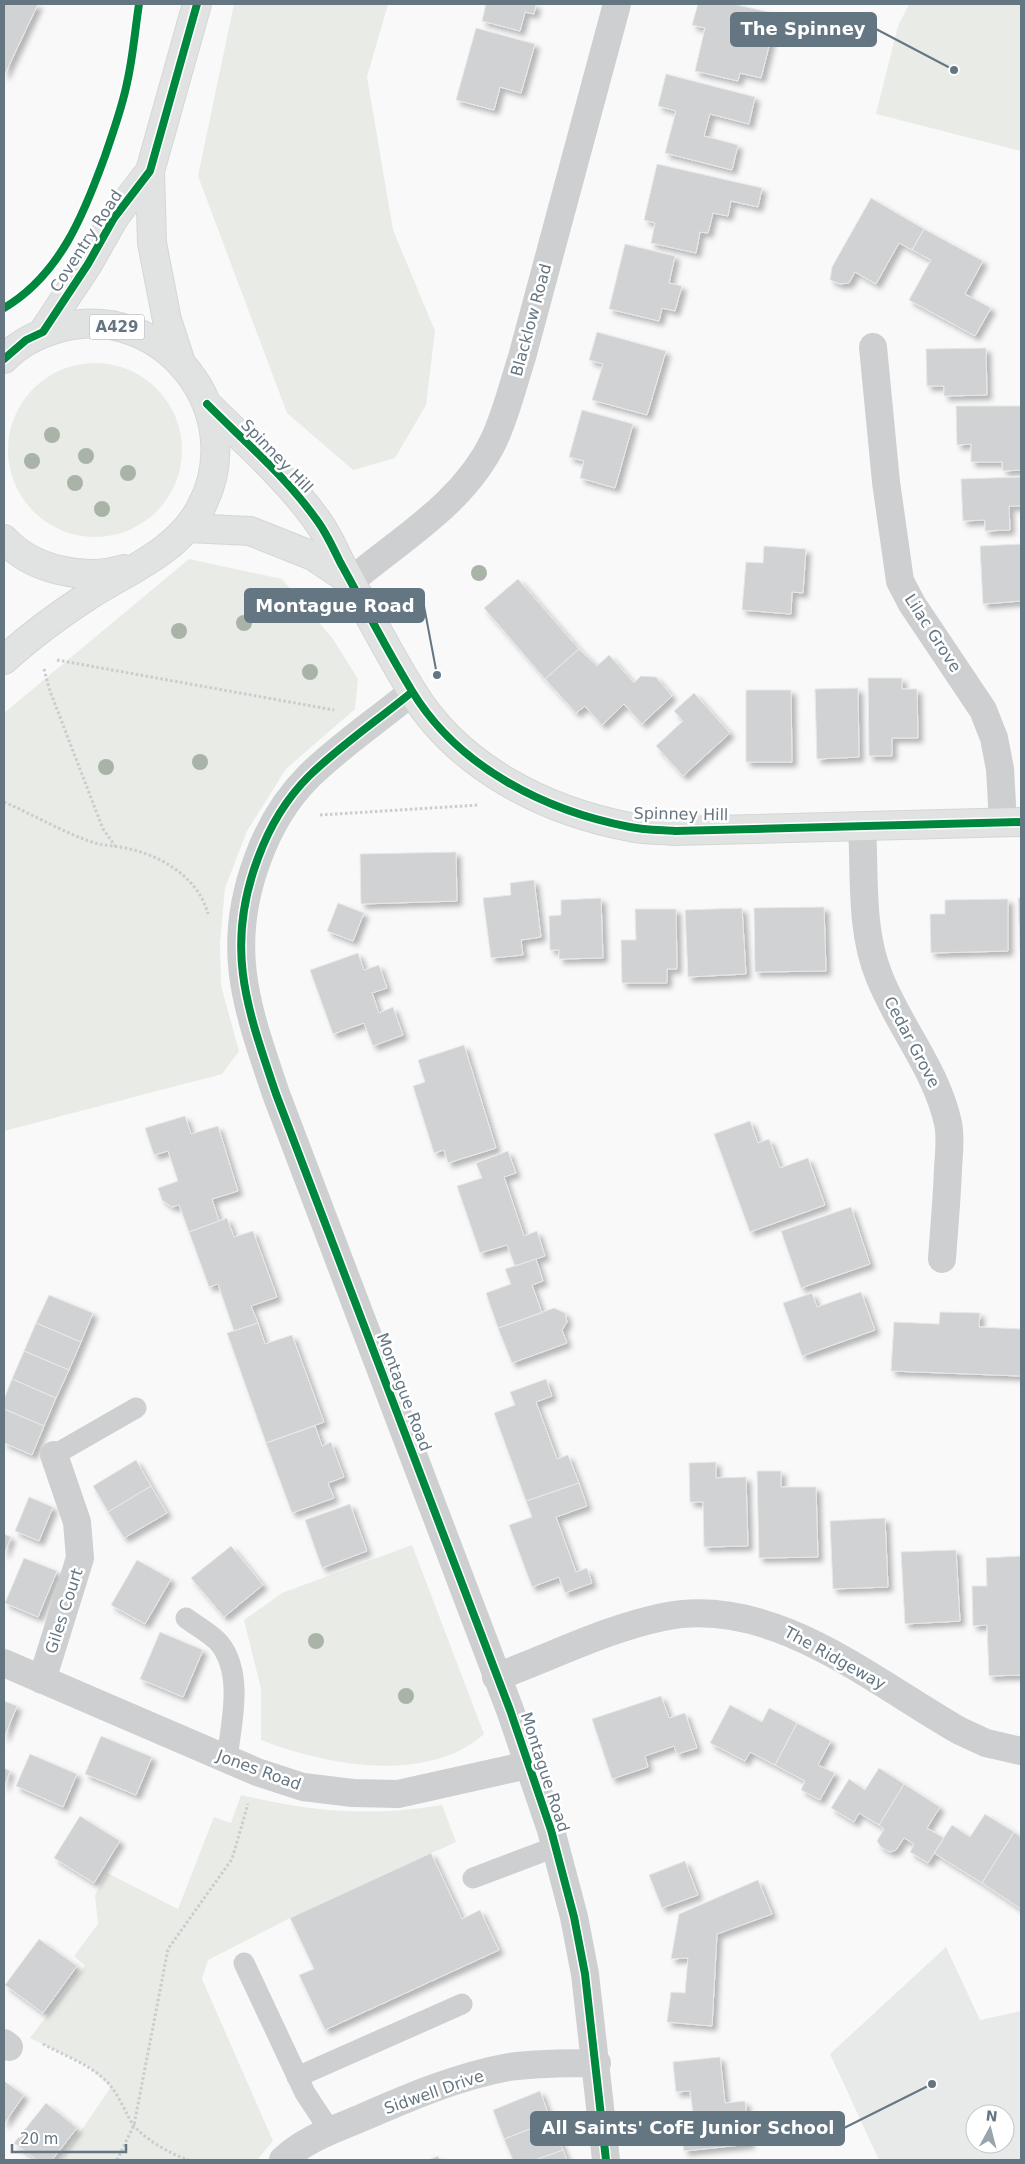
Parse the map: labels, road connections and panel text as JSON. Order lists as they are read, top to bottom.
{
  "streets": {
    "main road": ["Coventry Road", "A429", "Spinney Hill"],
    "street": [
      "Blacklow Road",
      "Lilac Grove",
      "Cedar Grove",
      "Montague Road",
      "Giles Court",
      "The Ridgeway",
      "Jones Road",
      "Sidwell Drive"
    ]
  },
  "crossings": [
    ["Coventry Road", "Spinney Hill"],
    ["Blacklow Road", "Spinney Hill"],
    ["Spinney Hill", "Lilac Grove"],
    ["Spinney Hill", "Cedar Grove"],
    ["Spinney Hill", "Montague Road"],
    ["Montague Road", "The Ridgeway"],
    ["Montague Road", "Jones Road"],
    ["Montague Road", "Sidwell Drive"],
    ["Giles Court", "Jones Road"]
  ],
  "places": ["The Spinney", "Montague Road", "All Saints' CofE Junior School"],
  "scale_bar": "20 m",
  "north": "top"
}
